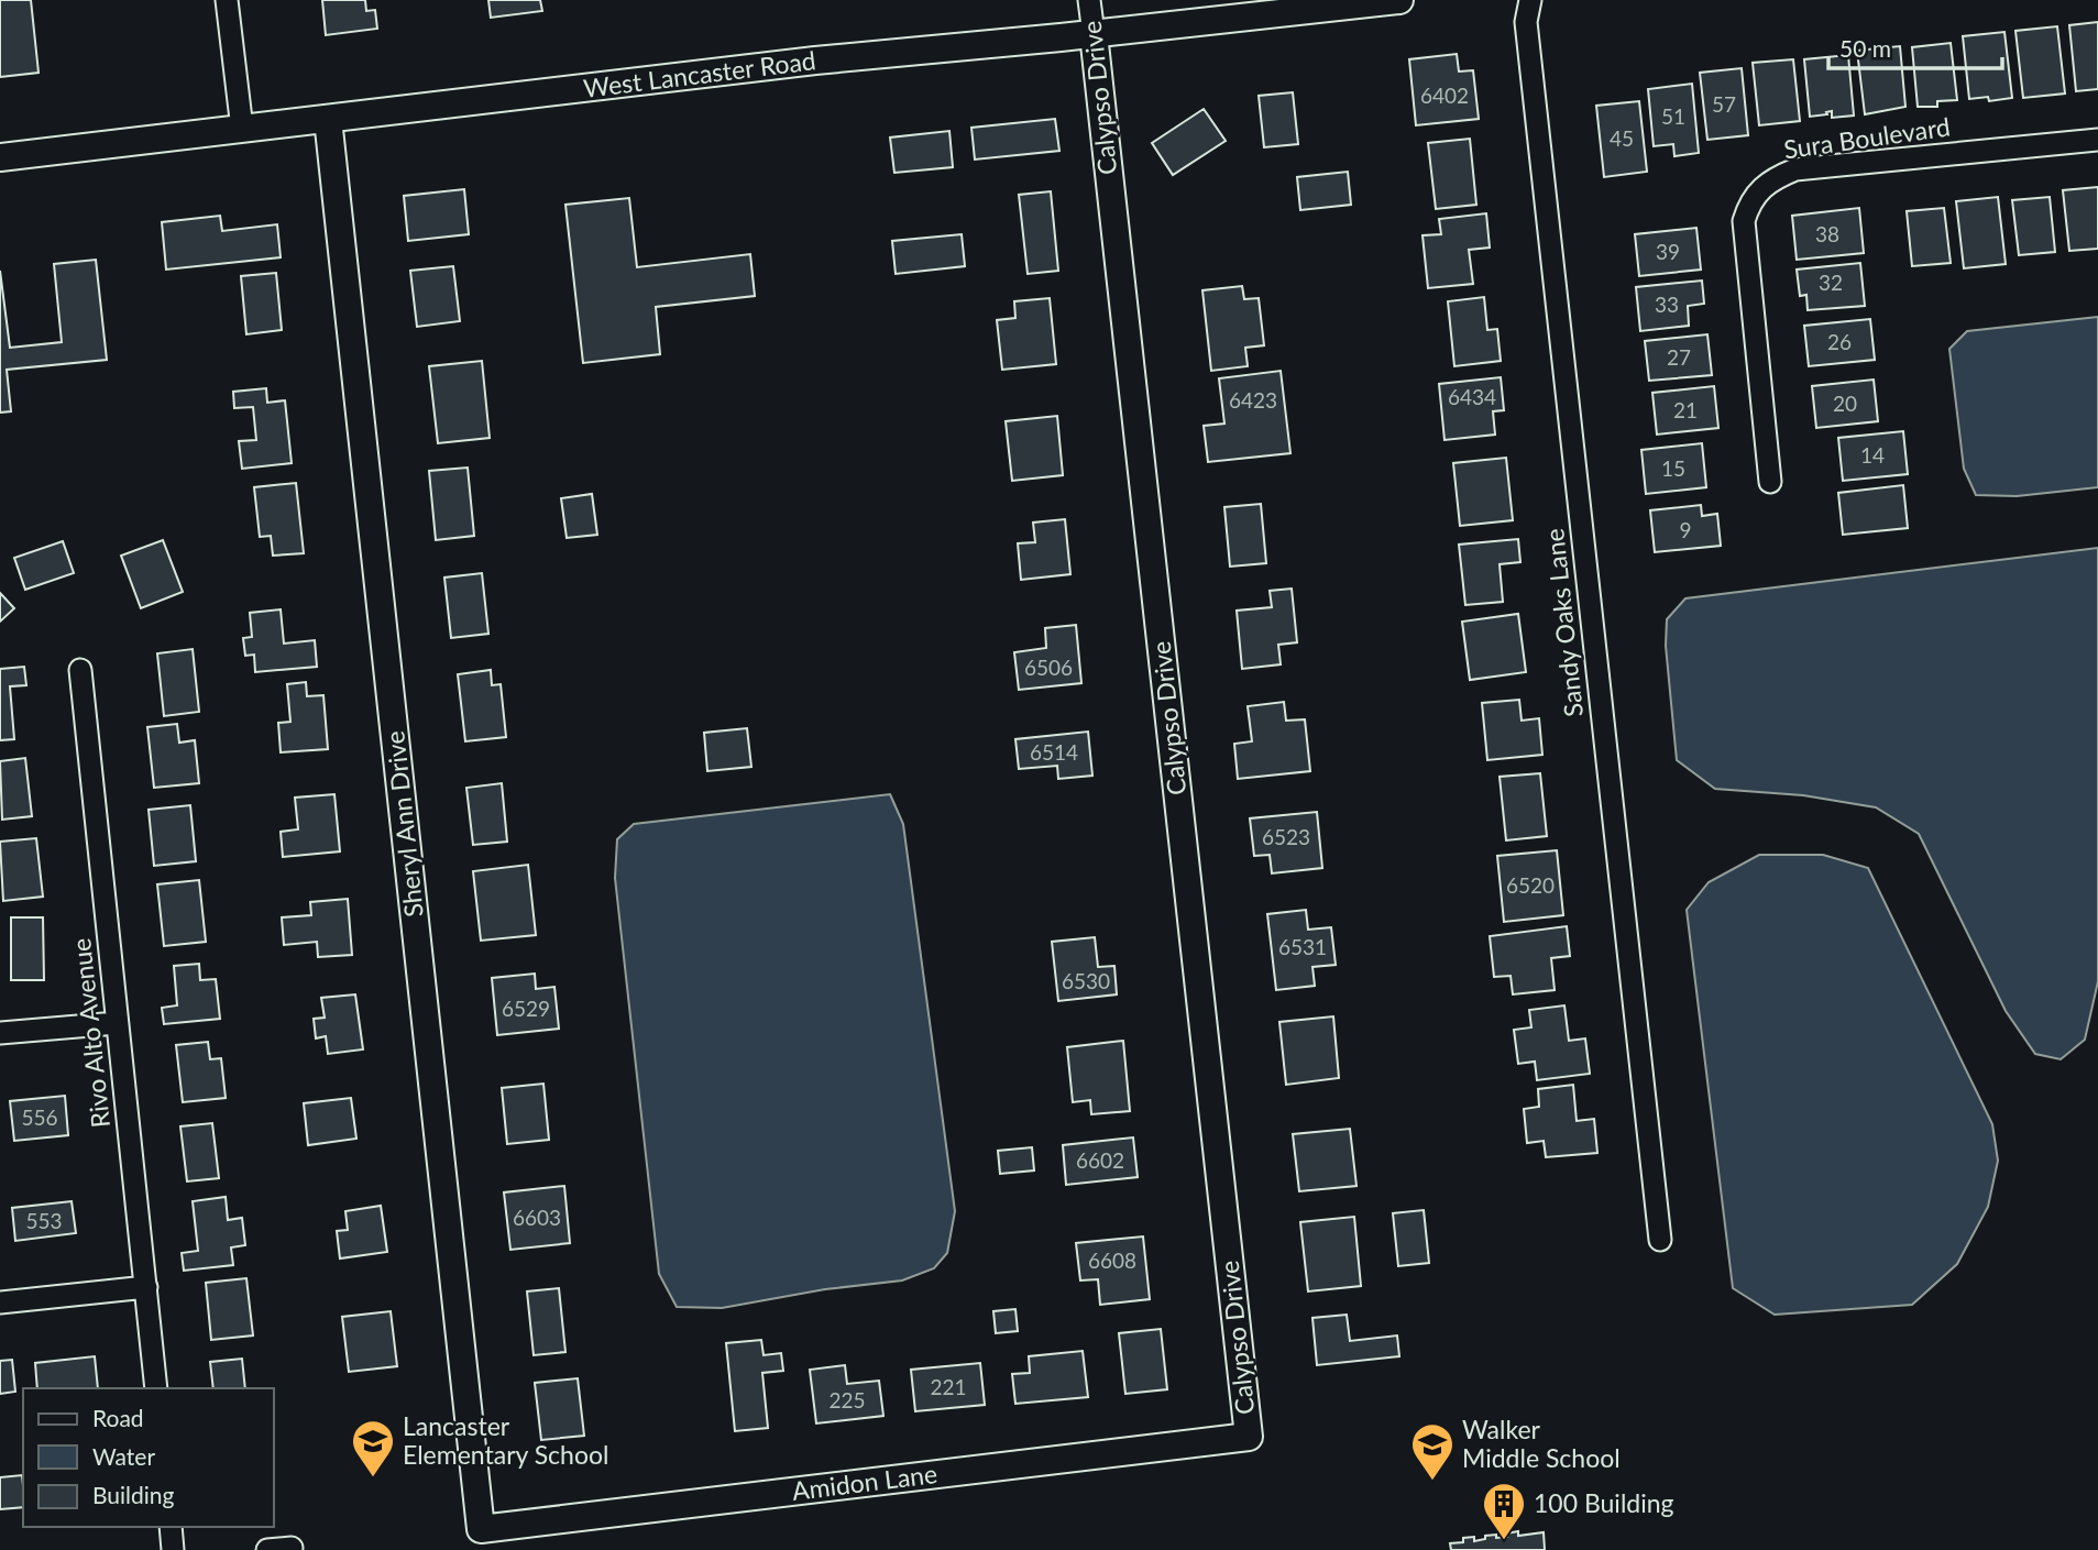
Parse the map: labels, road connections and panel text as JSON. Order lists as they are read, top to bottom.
{
  "streets": {
    "street": [
      "West Lancaster Road",
      "Calypso Drive",
      "Sura Boulevard",
      "Sandy Oaks Lane",
      "Sheryl Ann Drive",
      "Rivo Alto Avenue",
      "Amidon Lane"
    ]
  },
  "crossings": [
    ["West Lancaster Road", "Calypso Drive"],
    ["West Lancaster Road", "Sheryl Ann Drive"],
    ["Calypso Drive", "Amidon Lane"],
    ["Sheryl Ann Drive", "Amidon Lane"]
  ],
  "places": {
    "school or university": ["Lancaster Elementary School", "Walker Middle School"],
    "building": ["100 Building"]
  },
  "house_numbers": [
    "6402",
    "57",
    "51",
    "45",
    "38",
    "39",
    "32",
    "33",
    "26",
    "27",
    "6434",
    "6423",
    "20",
    "21",
    "14",
    "15",
    "9",
    "6506",
    "6514",
    "6523",
    "6520",
    "6531",
    "6530",
    "6529",
    "556",
    "6602",
    "6603",
    "553",
    "6608",
    "221",
    "225"
  ],
  "legend": ["Road", "Water", "Building"],
  "scale_bar": "50 m"
}
